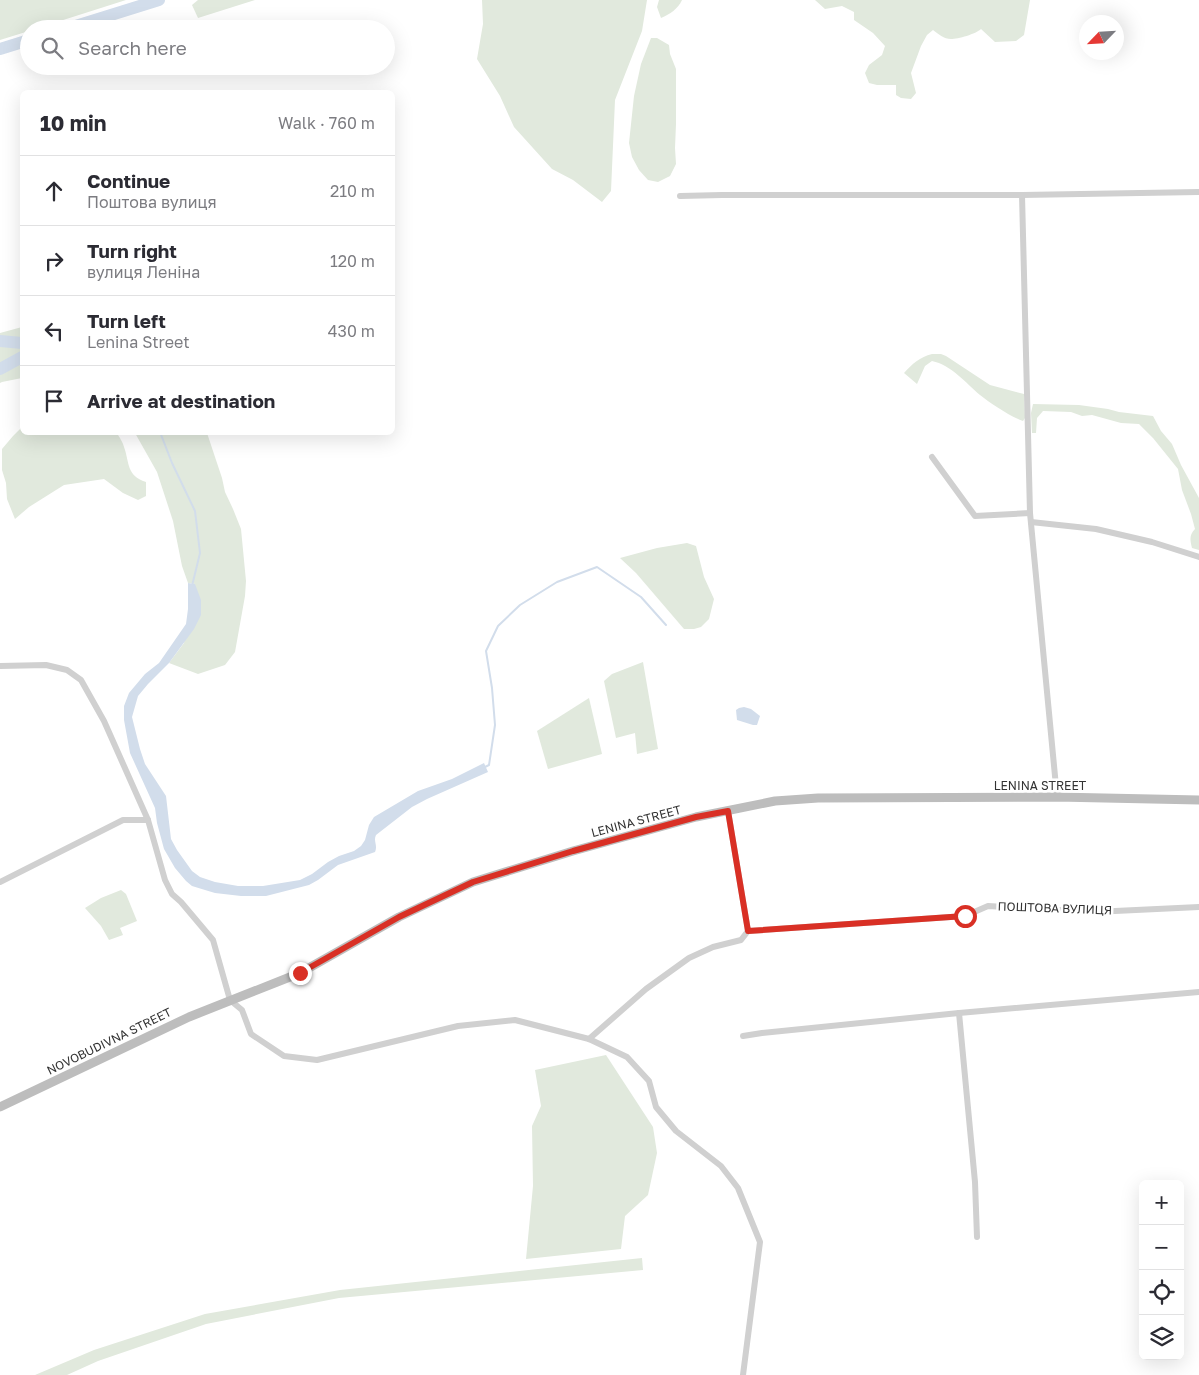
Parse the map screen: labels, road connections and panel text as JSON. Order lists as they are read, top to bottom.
{
  "streets": {
    "street": ["LENINA STREET", "ПОШТОВА ВУЛИЦЯ", "NOVOBUDIVNA STREET"]
  },
  "crossings": [
    ["LENINA STREET", "NOVOBUDIVNA STREET"]
  ],
  "north": "bottom left",
  "page": {
    "search": "Search here",
    "heading": ["10 min", "Walk · 760 m"],
    "list": [
      ["Continue", "Поштова вулиця", "210 m"],
      ["Turn right", "вулиця Леніна", "120 m"],
      ["Turn left", "Lenina Street", "430 m"],
      "Arrive at destination"
    ],
    "map_buttons": ["+", "−"]
  }
}
